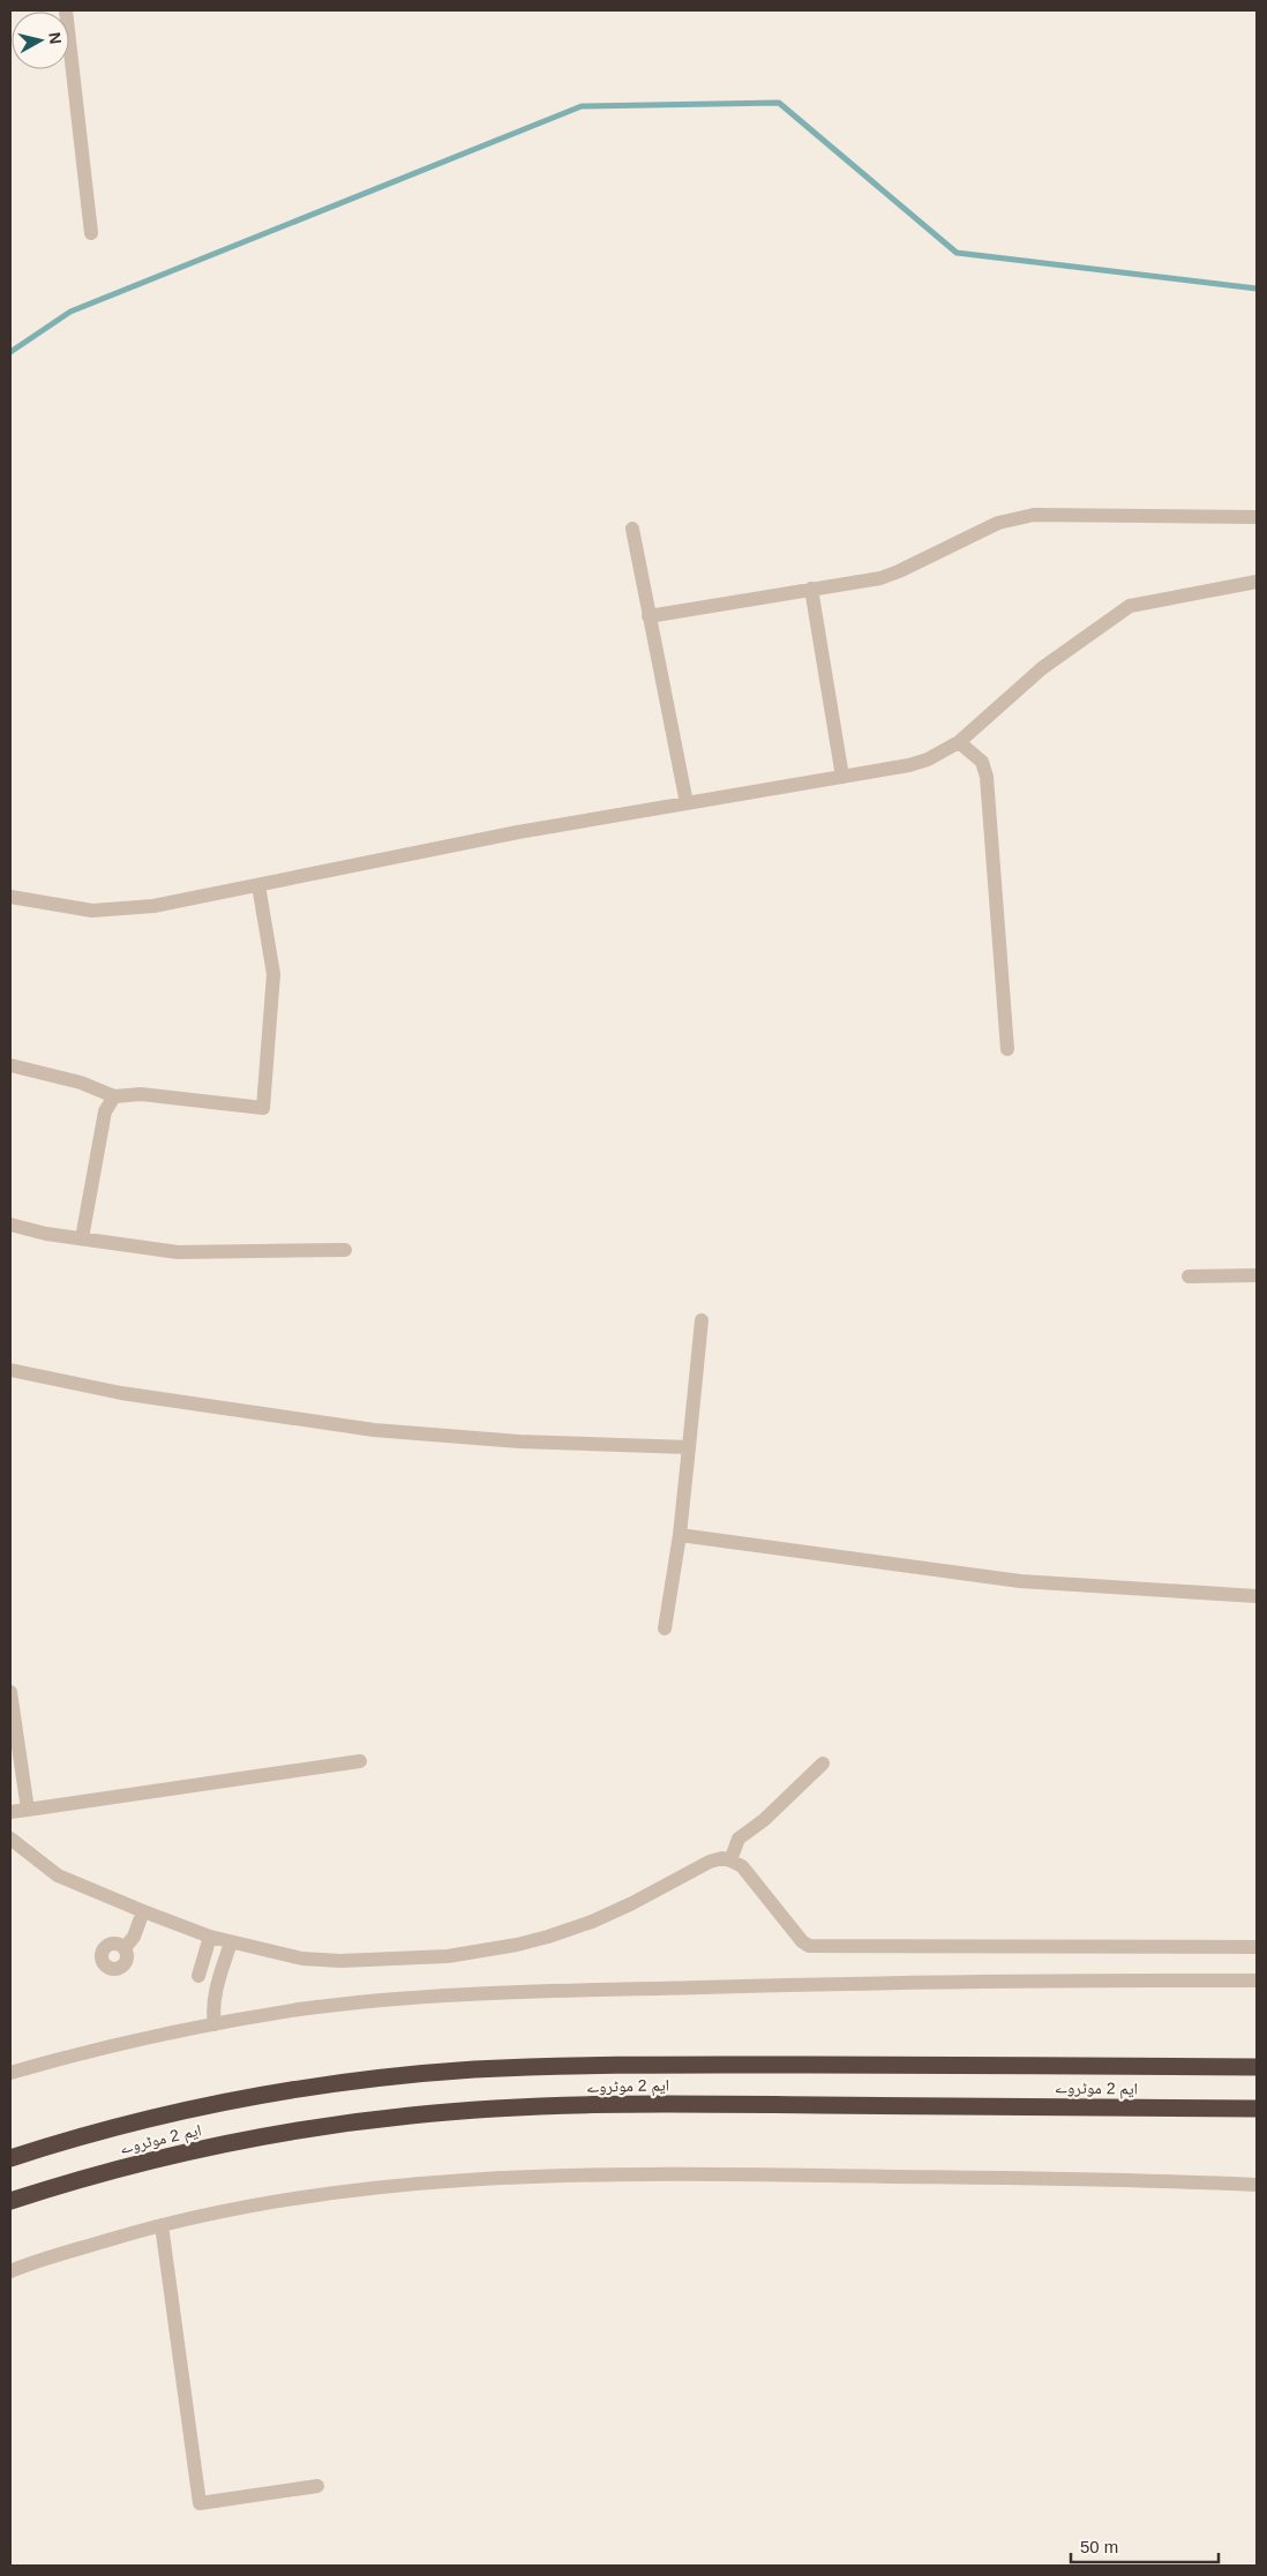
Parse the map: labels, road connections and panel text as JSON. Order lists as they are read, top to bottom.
{
  "streets": {
    "highway": ["ایم 2 موٹروے"]
  },
  "scale_bar": "50 m",
  "north": "right"
}
